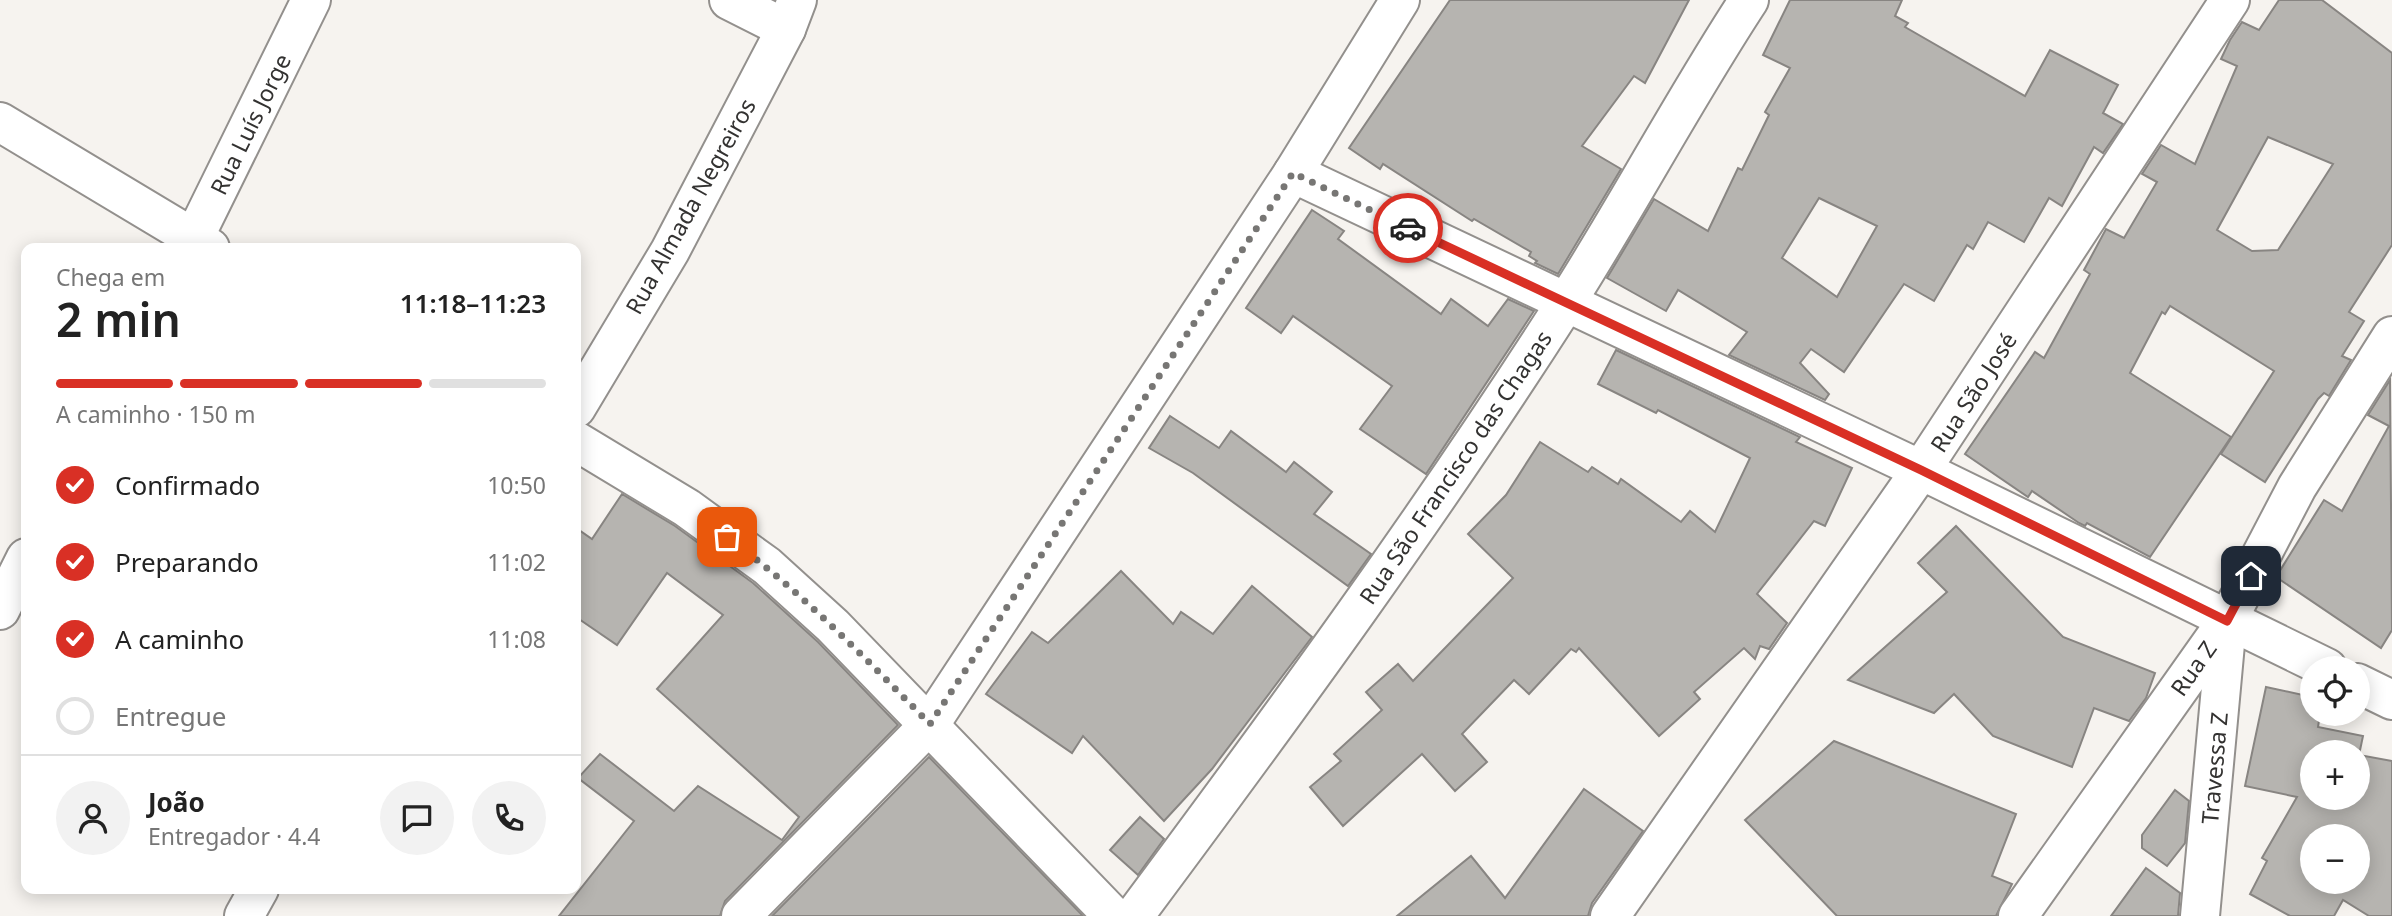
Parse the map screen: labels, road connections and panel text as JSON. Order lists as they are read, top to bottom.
{
  "streets": {
    "street": [
      "Rua Luís Jorge",
      "Rua Almada Negreiros",
      "Rua São José",
      "Rua São Francisco das Chagas",
      "Rua Z",
      "Travessa Z"
    ]
  },
  "crossings": [
    ["Rua Z", "Travessa Z"]
  ],
  "page": {
    "heading": ["2 min", "Chega em", "11:18–11:23"],
    "panel": ["João", "Entregador · 4.4"],
    "bar": "A caminho · 150 m",
    "list": [
      ["Confirmado", "10:50"],
      ["Preparando", "11:02"],
      ["A caminho", "11:08"],
      "Entregue"
    ],
    "map_buttons": ["+", "−"]
  }
}
